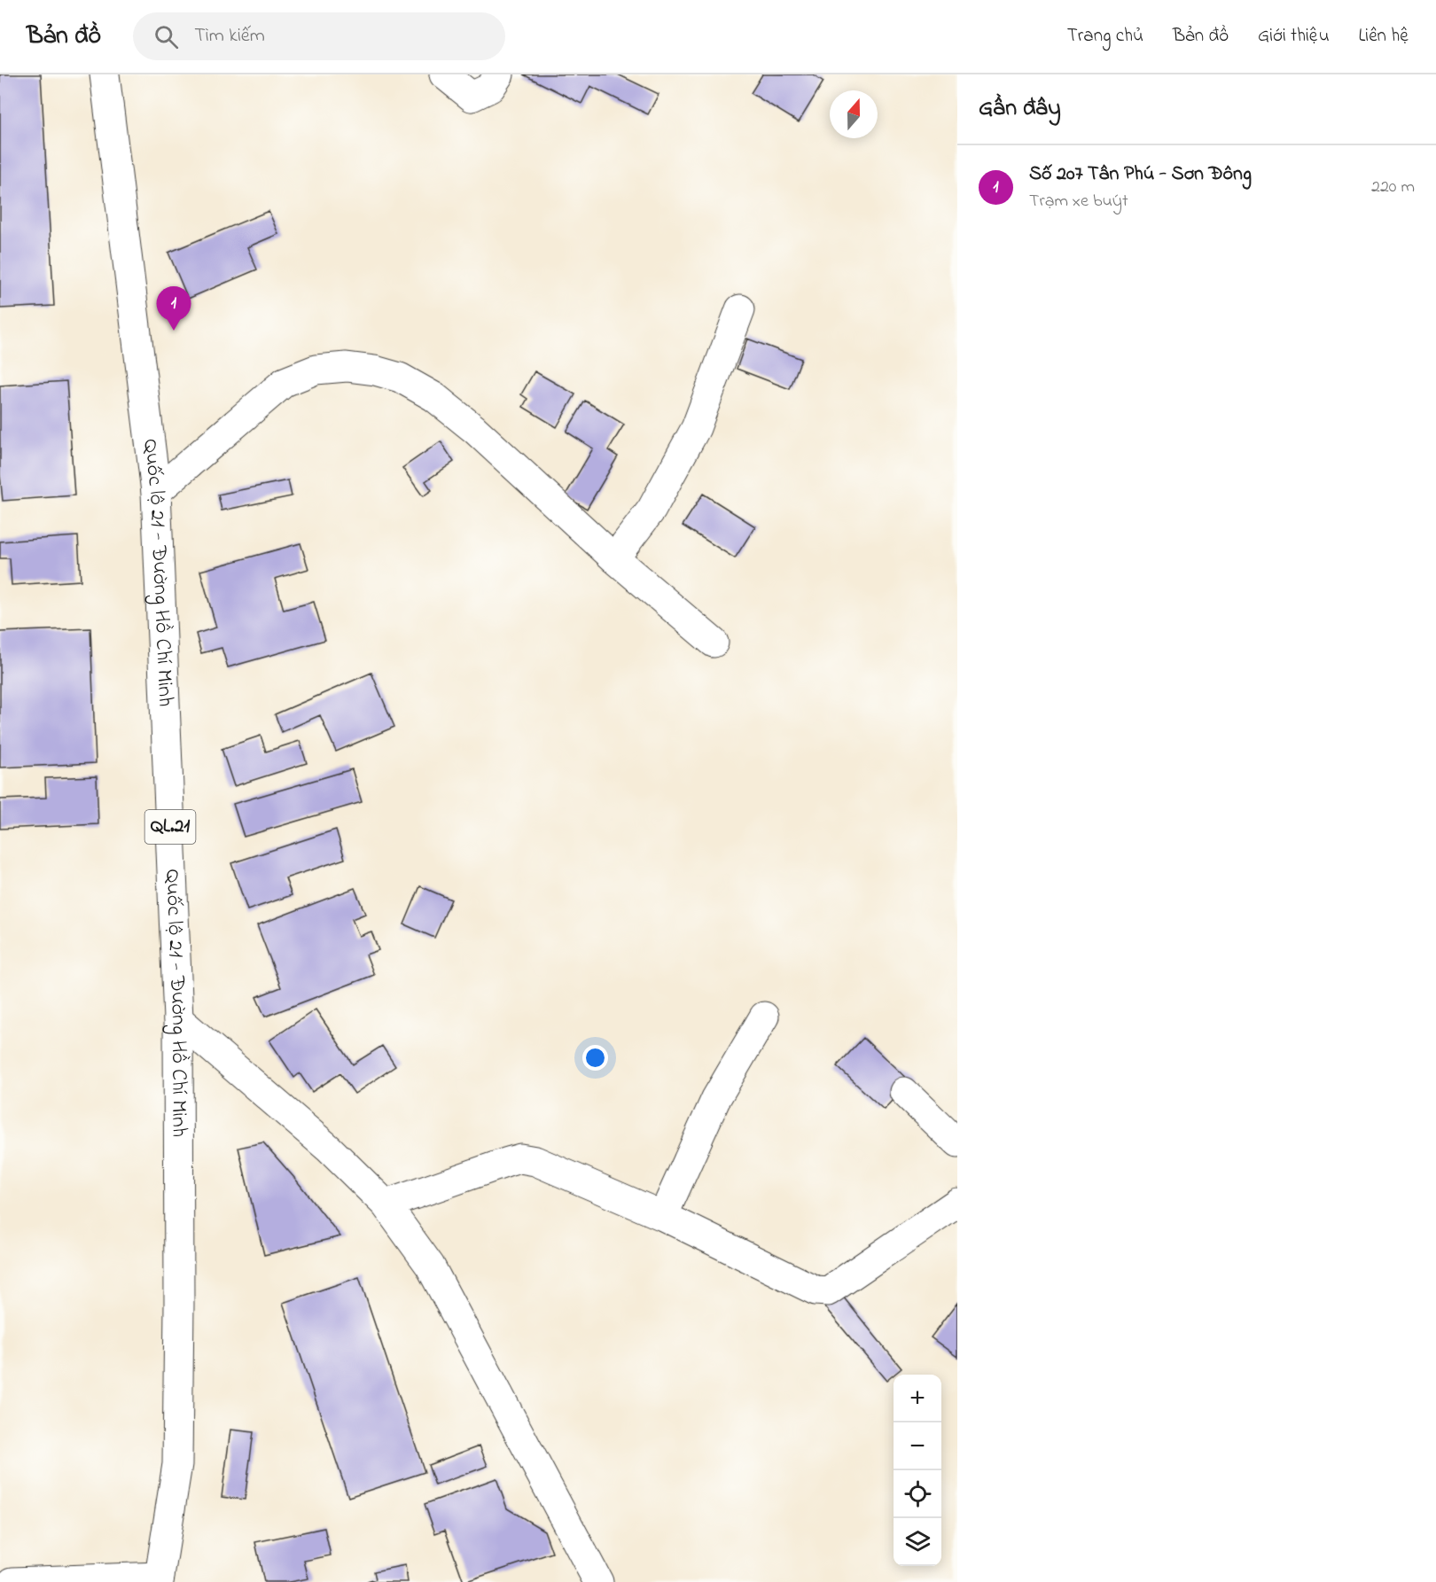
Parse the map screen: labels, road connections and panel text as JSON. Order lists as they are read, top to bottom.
{
  "streets": {
    "main road": ["Quốc lộ 21 - Đường Hồ Chí Minh", "QL.21"]
  },
  "north": "top",
  "page": {
    "header": "Bản đồ",
    "search": "Tìm kiếm",
    "nav": [
      "Trang chủ",
      "Bản đồ",
      "Giới thiệu",
      "Liên hệ"
    ],
    "heading": "Gần đây",
    "list": [
      {
        "mark": "1",
        "name": "Số 207 Tân Phú - Sơn Đông",
        "note": "Trạm xe buýt",
        "value": "220 m"
      }
    ],
    "pins": "1",
    "map_buttons": ["+", "−"]
  }
}
